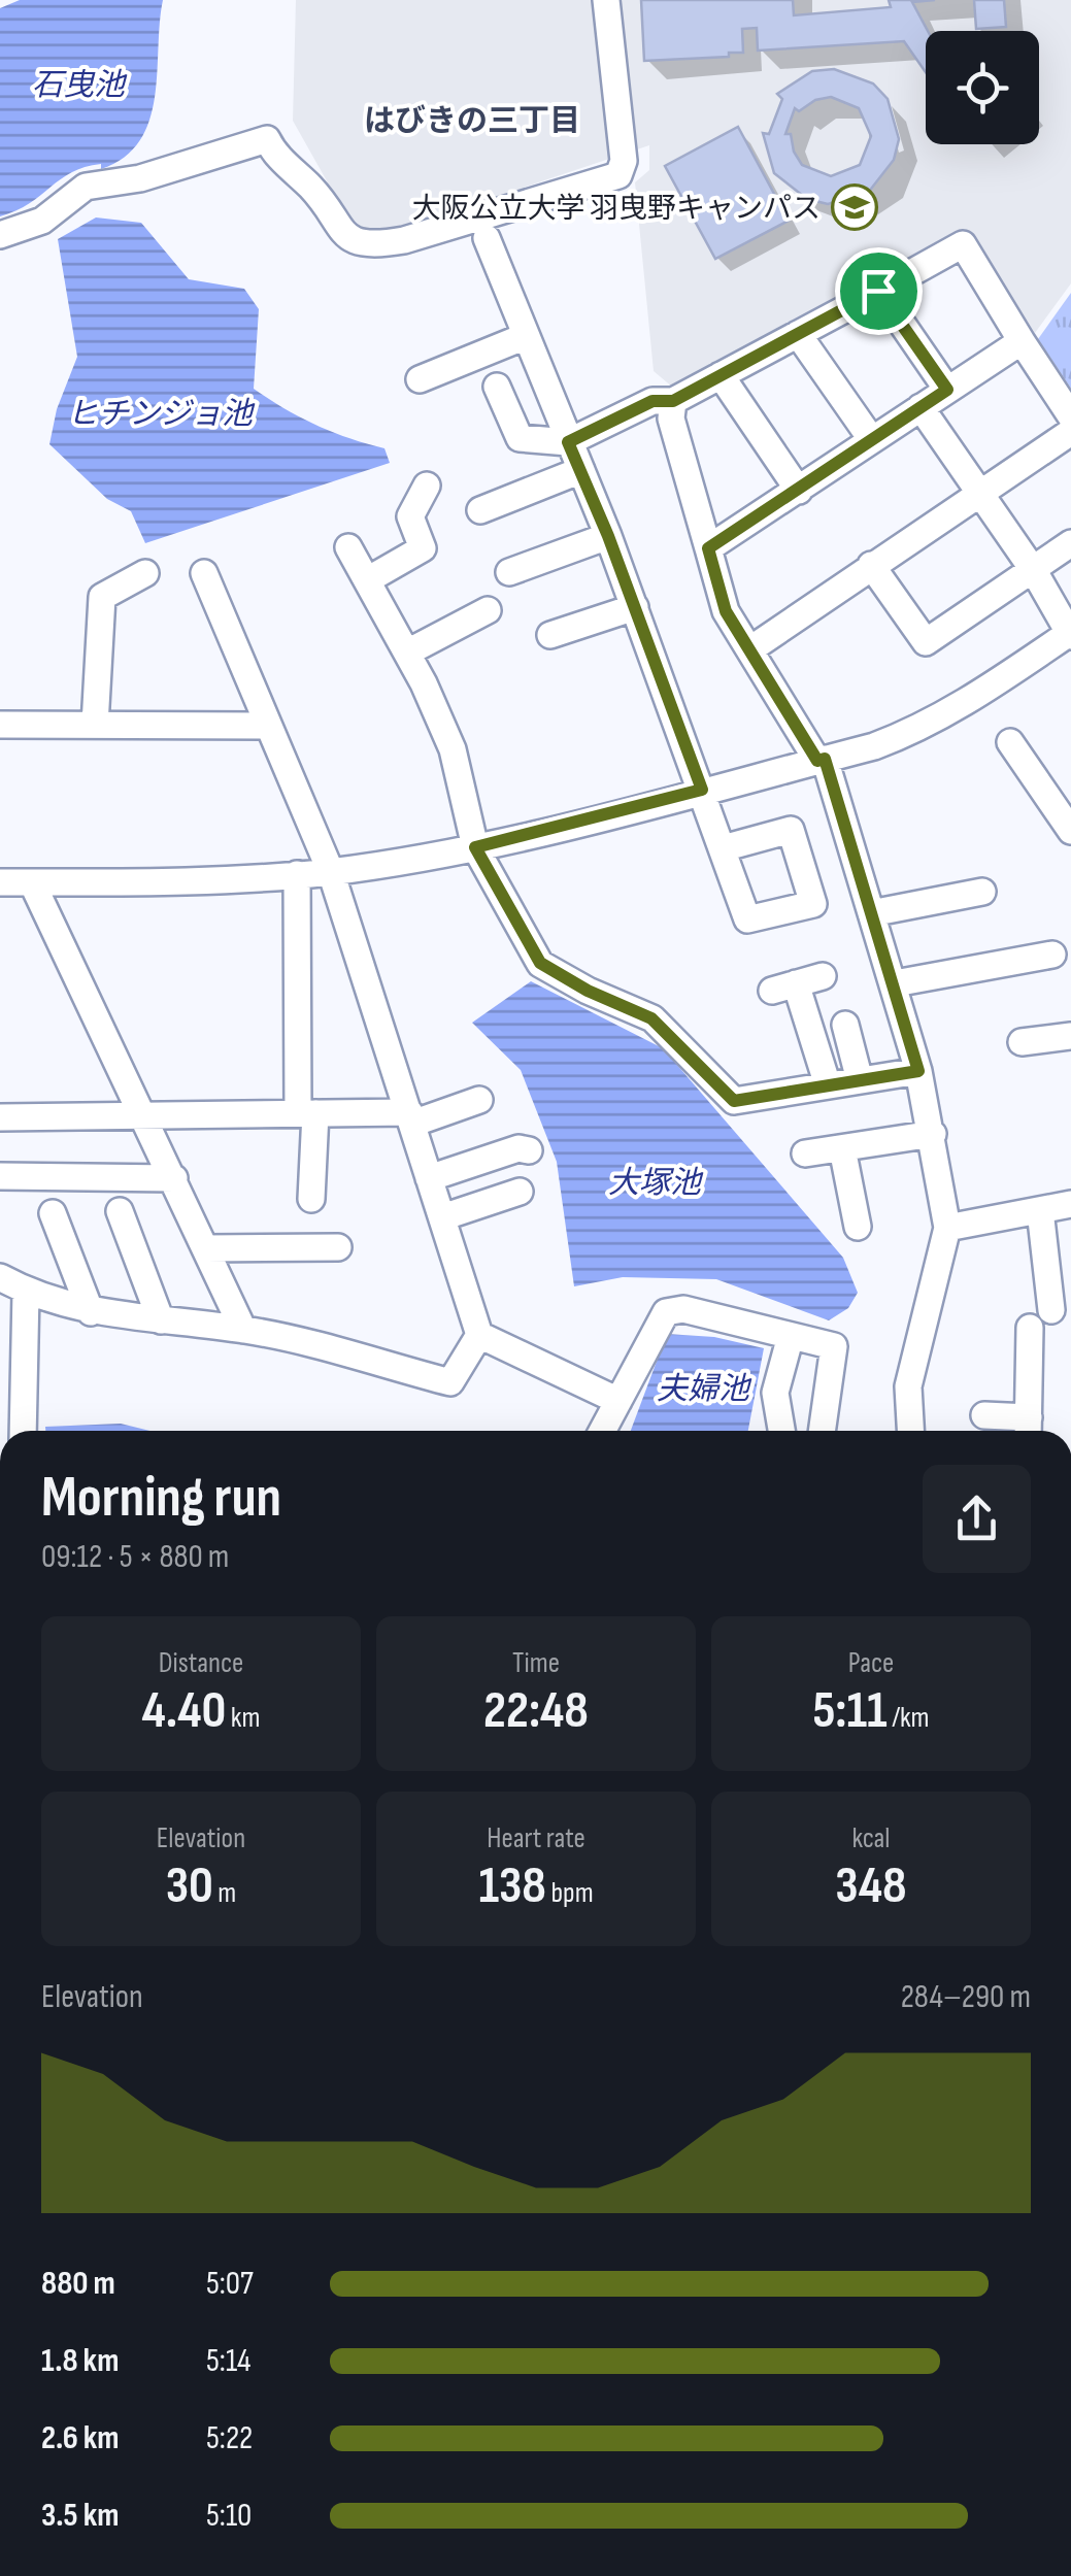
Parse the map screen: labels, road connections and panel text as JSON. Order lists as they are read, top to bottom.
{
  "districts": ["はびきの三丁目"],
  "water": [
    "石曳池",
    "ヒチンジョ池",
    "大塚池",
    "夫婦池"
  ],
  "places": {
    "school or university": ["大阪公立大学 羽曳野キャンパス"]
  },
  "page": {
    "heading": ["Morning run", "09:12 · 5 × 880 m"],
    "stats": [
      ["Distance", "4.40 km"],
      ["Time", "22:48"],
      ["Pace", "5:11 /km"],
      ["Elevation", "30 m"],
      ["Heart rate", "138 bpm"],
      ["kcal", "348"]
    ],
    "chart": ["Elevation", "284–290 m"],
    "list": [
      {
        "name": "880 m",
        "note": "5:07"
      },
      {
        "name": "1.8 km",
        "note": "5:14"
      },
      {
        "name": "2.6 km",
        "note": "5:22"
      },
      {
        "name": "3.5 km",
        "note": "5:10"
      }
    ]
  }
}
